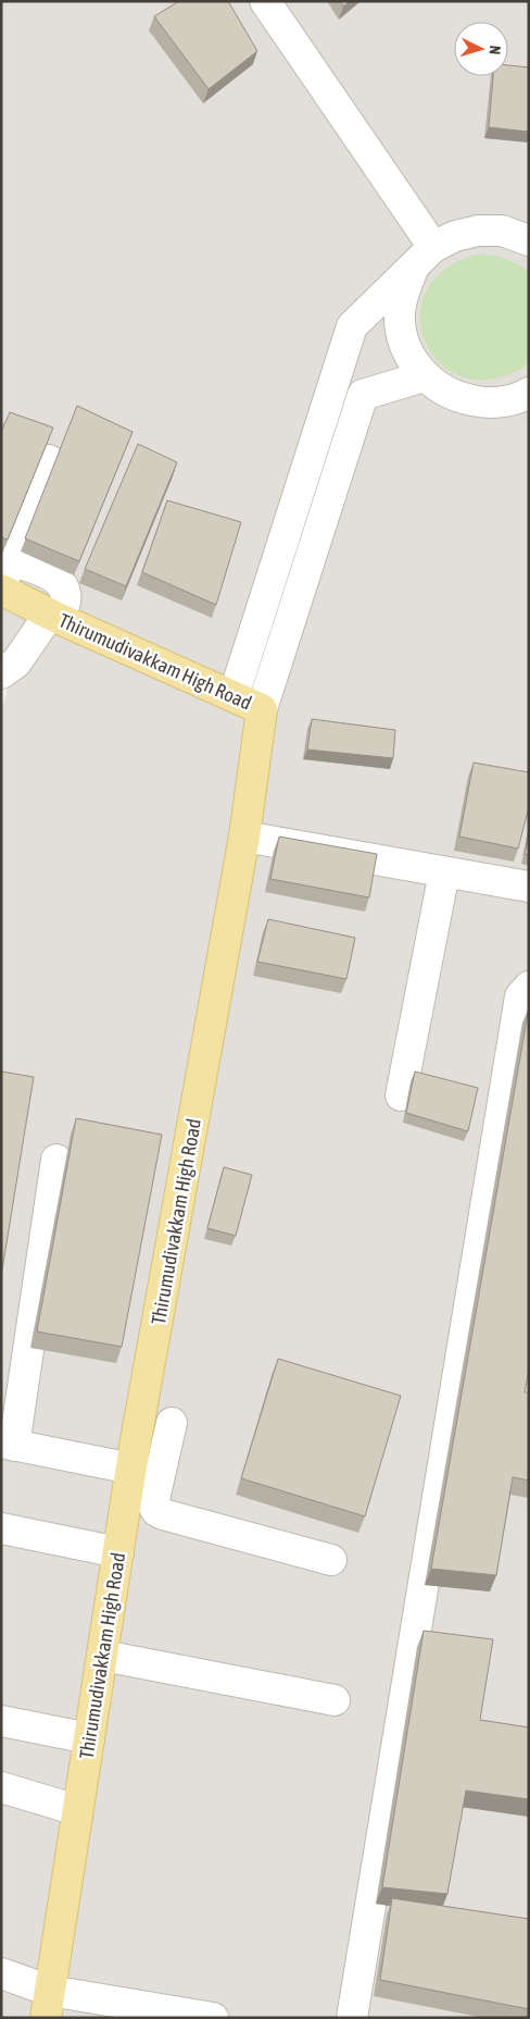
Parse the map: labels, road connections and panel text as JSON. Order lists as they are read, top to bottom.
{
  "streets": {
    "main road": ["Thirumudivakkam High Road"]
  },
  "north": "right"
}
